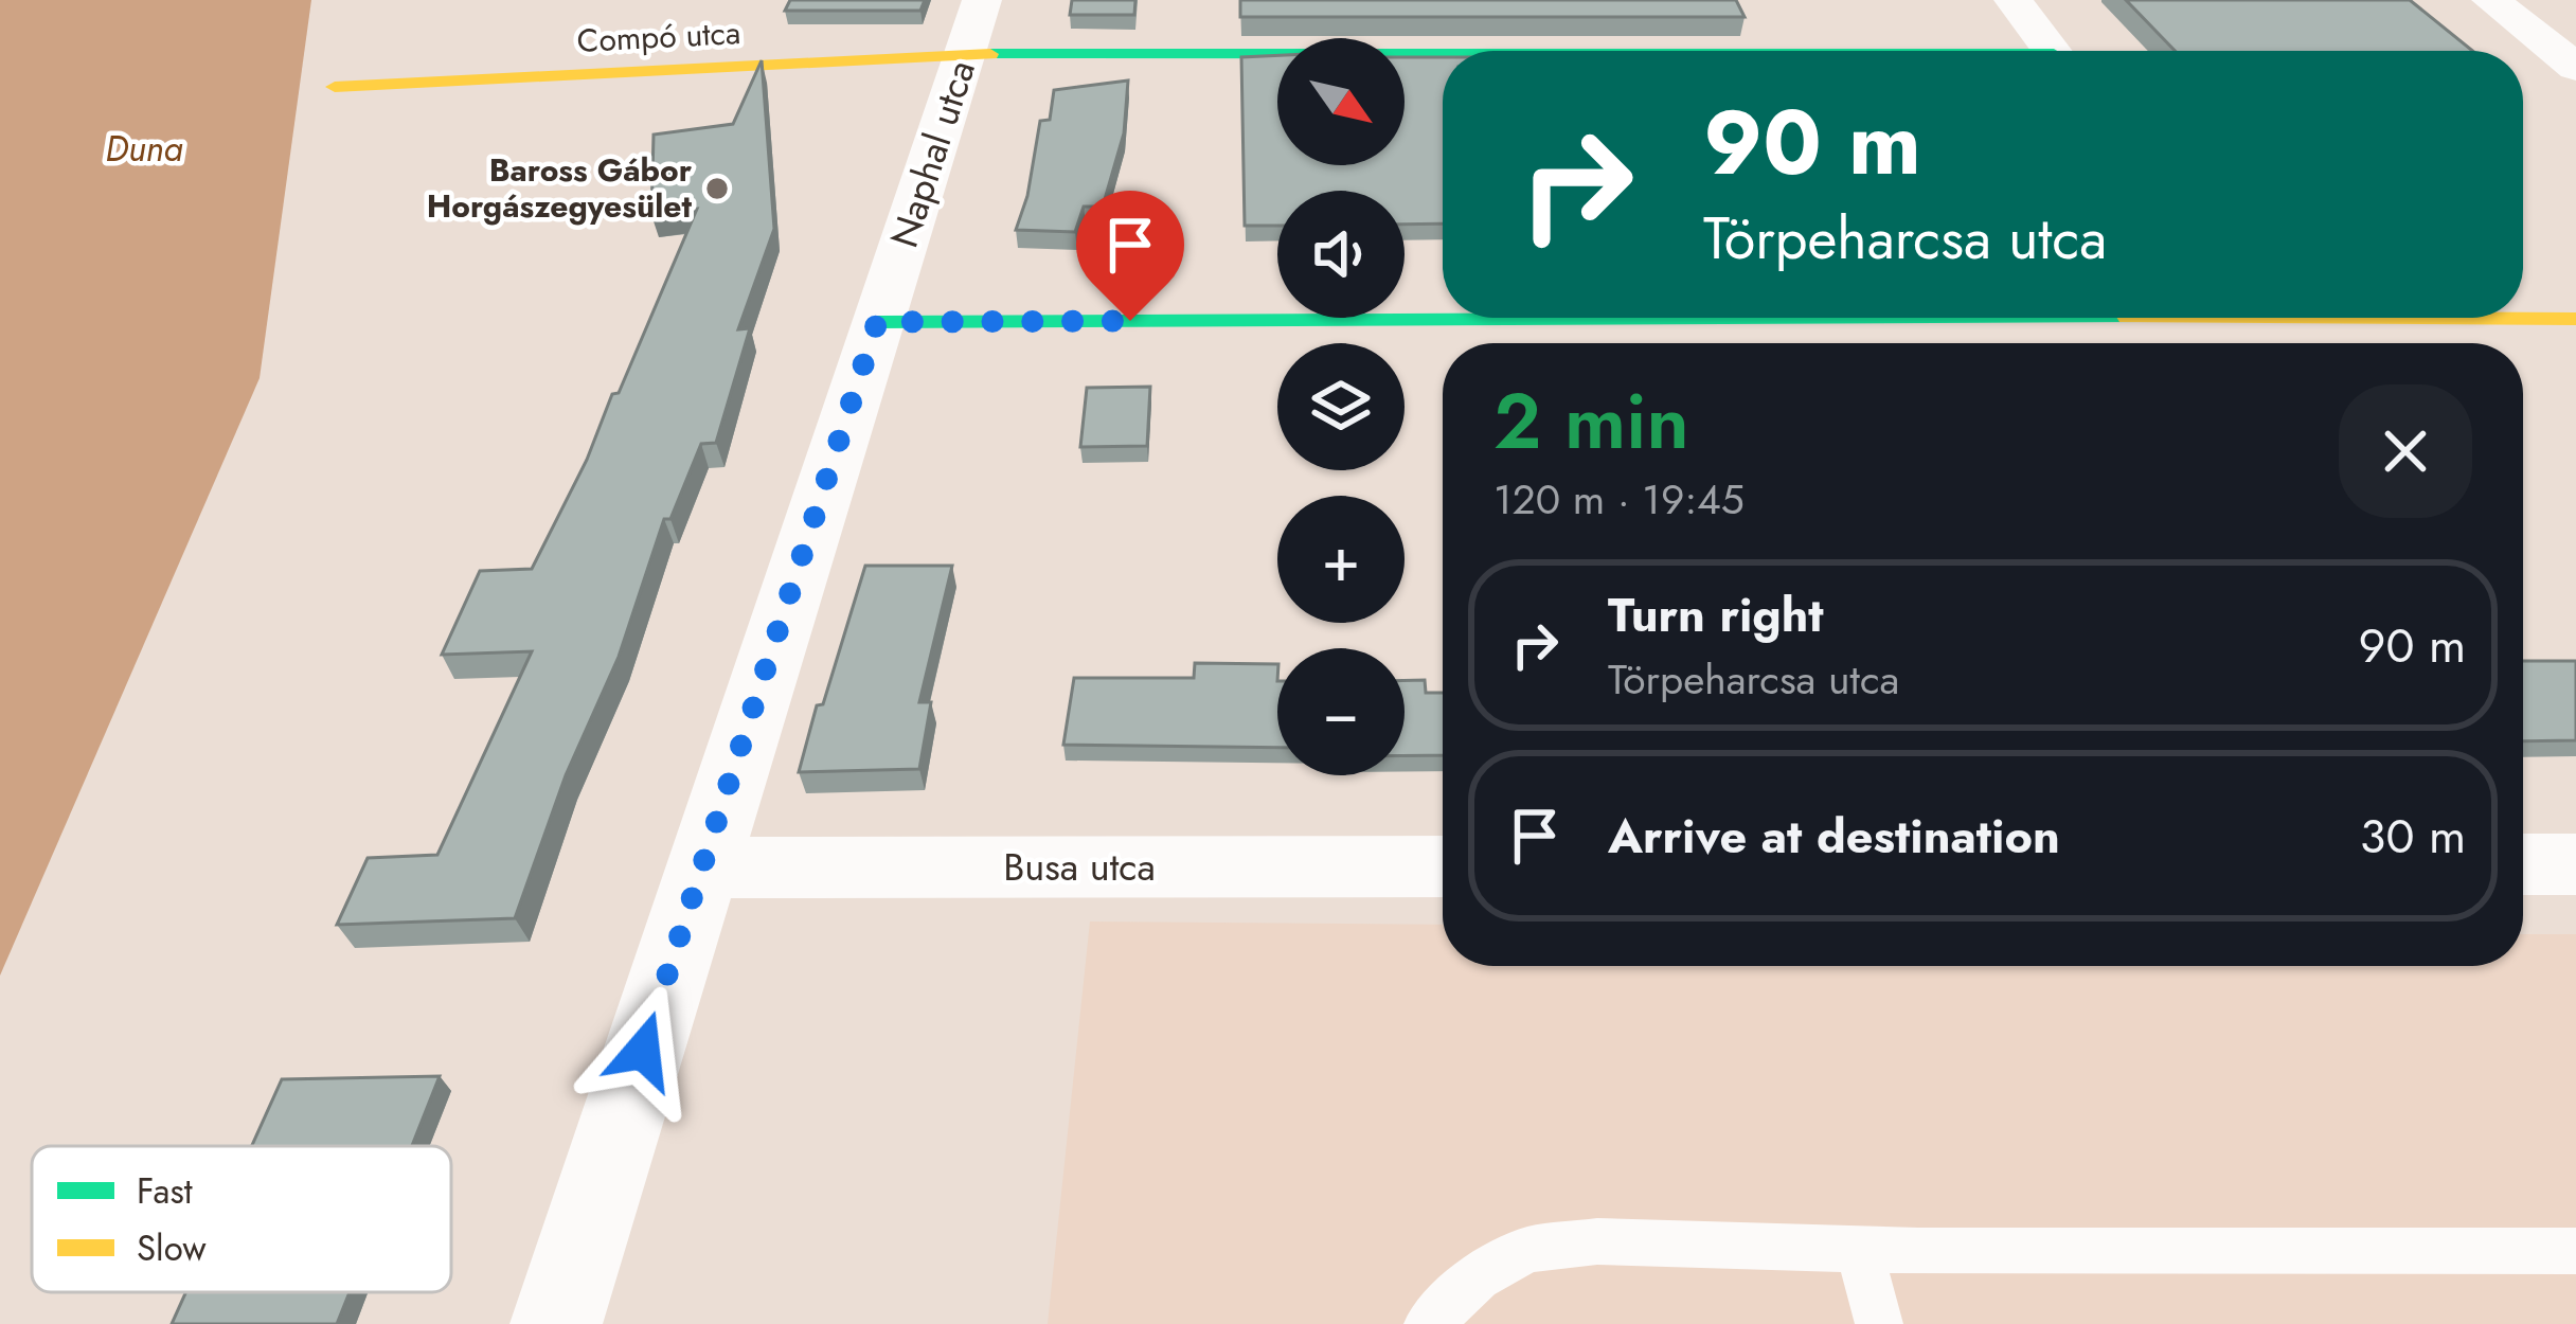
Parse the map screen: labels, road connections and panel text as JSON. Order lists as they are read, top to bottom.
{
  "streets": {
    "street": ["Compó utca", "Naphal utca", "Busa utca"]
  },
  "crossings": [
    ["Compó utca", "Naphal utca"],
    ["Naphal utca", "Busa utca"]
  ],
  "water": ["Duna"],
  "places": ["Baross Gábor Horgászegyesület"],
  "legend": ["Fast", "Slow"],
  "north": "bottom right",
  "page": {
    "map_buttons": ["+", "−"],
    "turn": ["90 m", "Törpeharcsa utca"],
    "heading": ["2 min", "120 m · 19:45"],
    "list": [
      {
        "name": "Turn right",
        "note": "Törpeharcsa utca",
        "value": "90 m"
      },
      {
        "name": "Arrive at destination",
        "value": "30 m"
      }
    ]
  }
}
